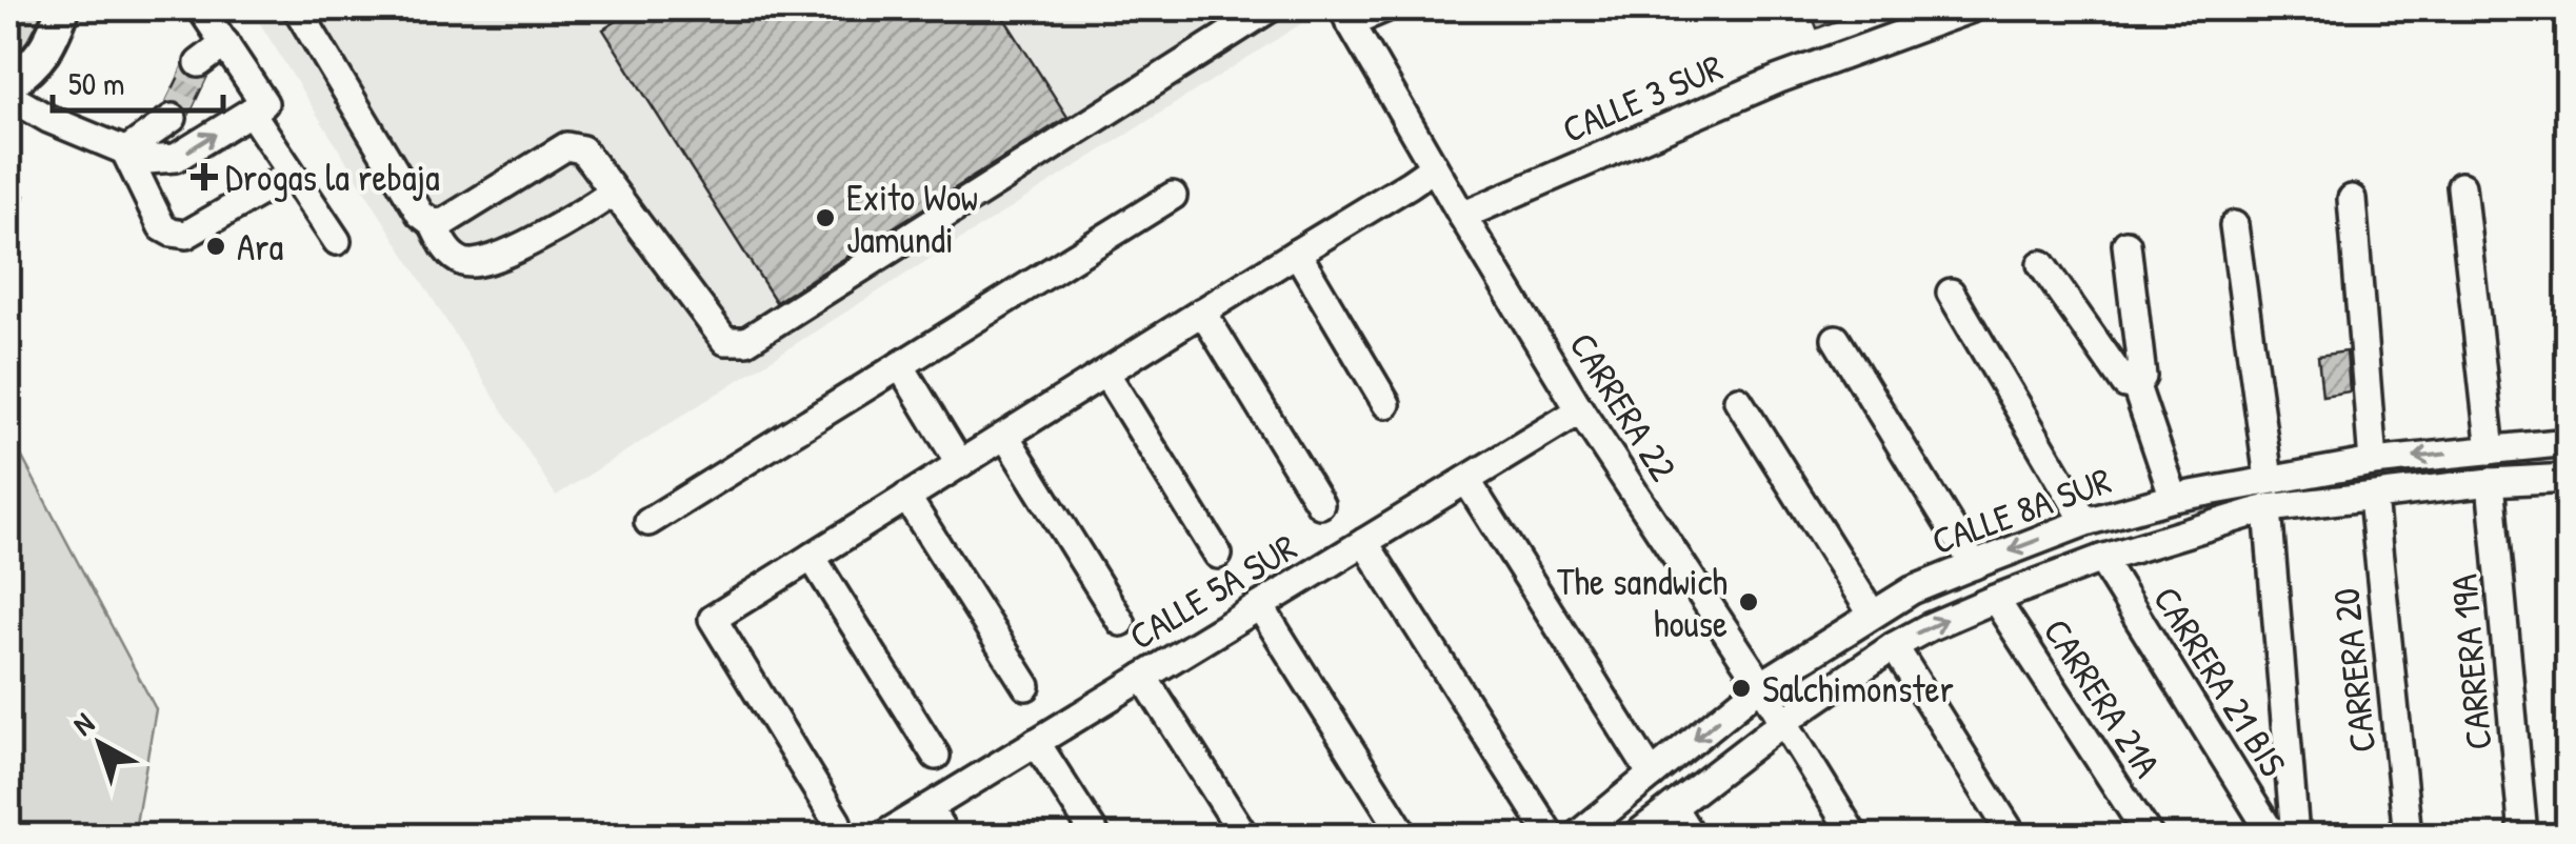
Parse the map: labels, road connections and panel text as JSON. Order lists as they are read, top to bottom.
{
  "streets": {
    "street": [
      "CALLE 3 SUR",
      "CARRERA 22",
      "CALLE 8A SUR",
      "CALLE 5A SUR",
      "CARRERA 19A",
      "CARRERA 20",
      "CARRERA 21 BIS",
      "CARRERA 21A"
    ]
  },
  "crossings": [
    ["CALLE 3 SUR", "CARRERA 22"],
    ["CARRERA 22", "CALLE 8A SUR"],
    ["CARRERA 22", "CALLE 5A SUR"],
    ["CALLE 8A SUR", "CARRERA 19A"],
    ["CALLE 8A SUR", "CARRERA 20"],
    ["CALLE 8A SUR", "CARRERA 21 BIS"],
    ["CALLE 8A SUR", "CARRERA 21A"]
  ],
  "places": {
    "health": ["Drogas la rebaja"],
    "other": [
      "Exito Wow Jamundi",
      "Ara",
      "The sandwich house",
      "Salchimonster"
    ]
  },
  "scale_bar": "50 m",
  "north": "top left"
}
